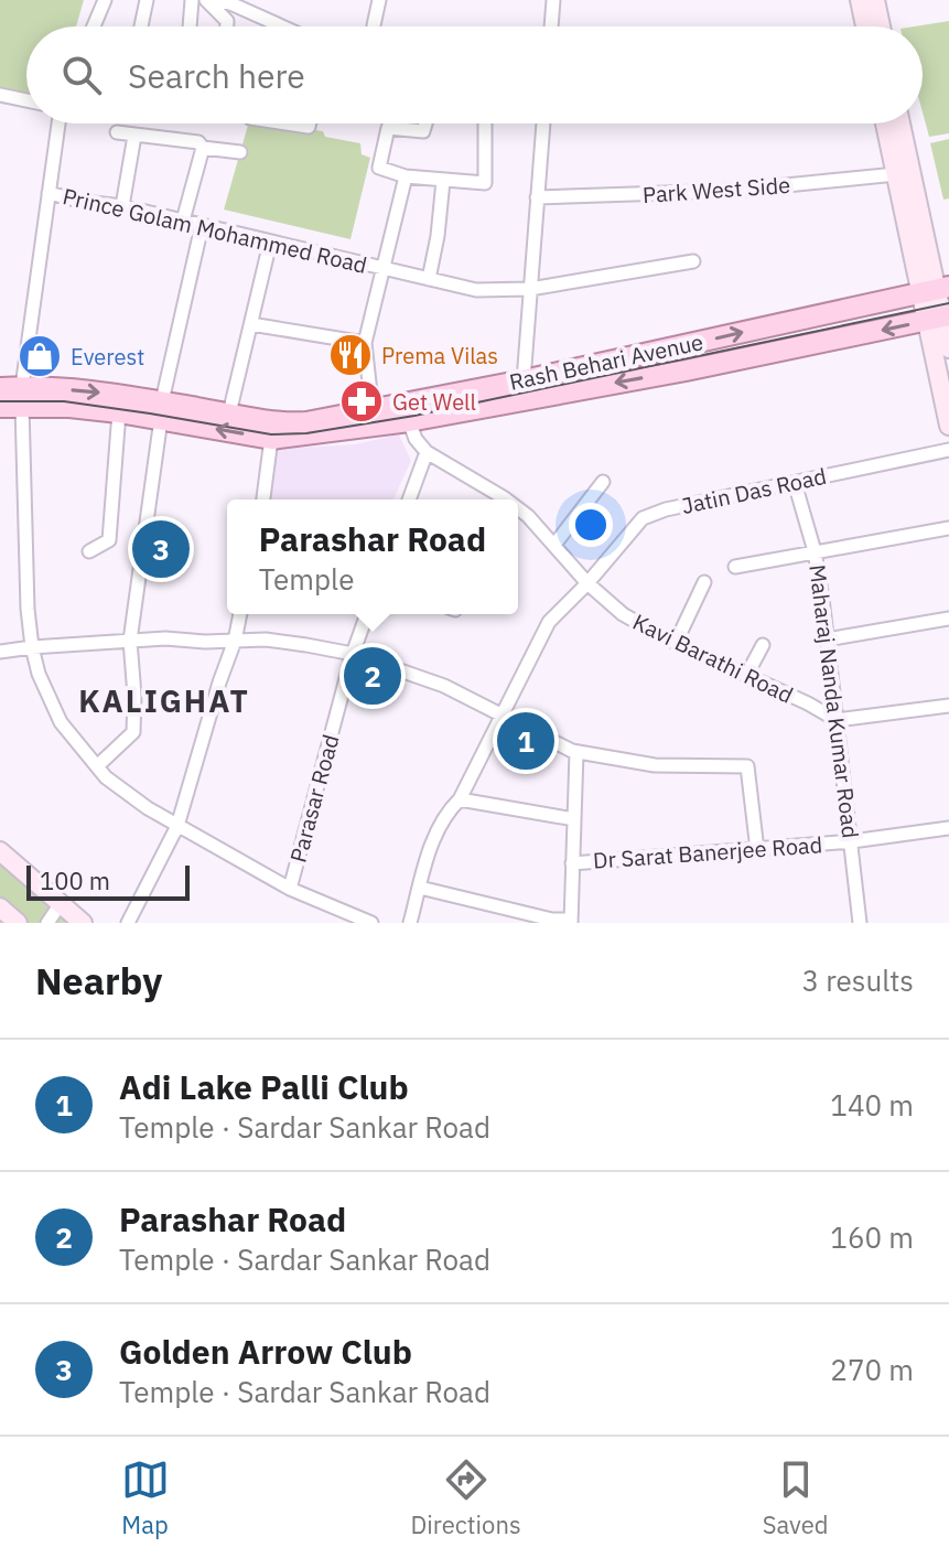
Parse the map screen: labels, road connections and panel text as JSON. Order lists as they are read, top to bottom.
{
  "streets": {
    "main road": ["Rash Behari Avenue"],
    "street": [
      "Park West Side",
      "Prince Golam Mohammed Road",
      "Jatin Das Road",
      "Kavi Barathi Road",
      "Maharaj Nanda Kumar Road",
      "Parasar Road",
      "Dr Sarat Banerjee Road"
    ]
  },
  "crossings": [
    ["Rash Behari Avenue", "Kavi Barathi Road"],
    ["Jatin Das Road", "Kavi Barathi Road"],
    ["Jatin Das Road", "Maharaj Nanda Kumar Road"],
    ["Kavi Barathi Road", "Maharaj Nanda Kumar Road"],
    ["Maharaj Nanda Kumar Road", "Dr Sarat Banerjee Road"]
  ],
  "districts": ["KALIGHAT"],
  "places": {
    "restaurant": ["Prema Vilas"],
    "shop": ["Everest"],
    "pharmacy": ["Get Well"]
  },
  "scale_bar": "100 m",
  "page": {
    "search": "Search here",
    "popup": ["Parashar Road", "Temple"],
    "pins": ["3", "2", "1"],
    "scale": "100 m",
    "heading": ["Nearby", "3 results"],
    "list": [
      {
        "mark": "1",
        "name": "Adi Lake Palli Club",
        "note": "Temple · Sardar Sankar Road",
        "value": "140 m"
      },
      {
        "mark": "2",
        "name": "Parashar Road",
        "note": "Temple · Sardar Sankar Road",
        "value": "160 m"
      },
      {
        "mark": "3",
        "name": "Golden Arrow Club",
        "note": "Temple · Sardar Sankar Road",
        "value": "270 m"
      }
    ],
    "nav": ["Map", "Directions", "Saved"]
  }
}
